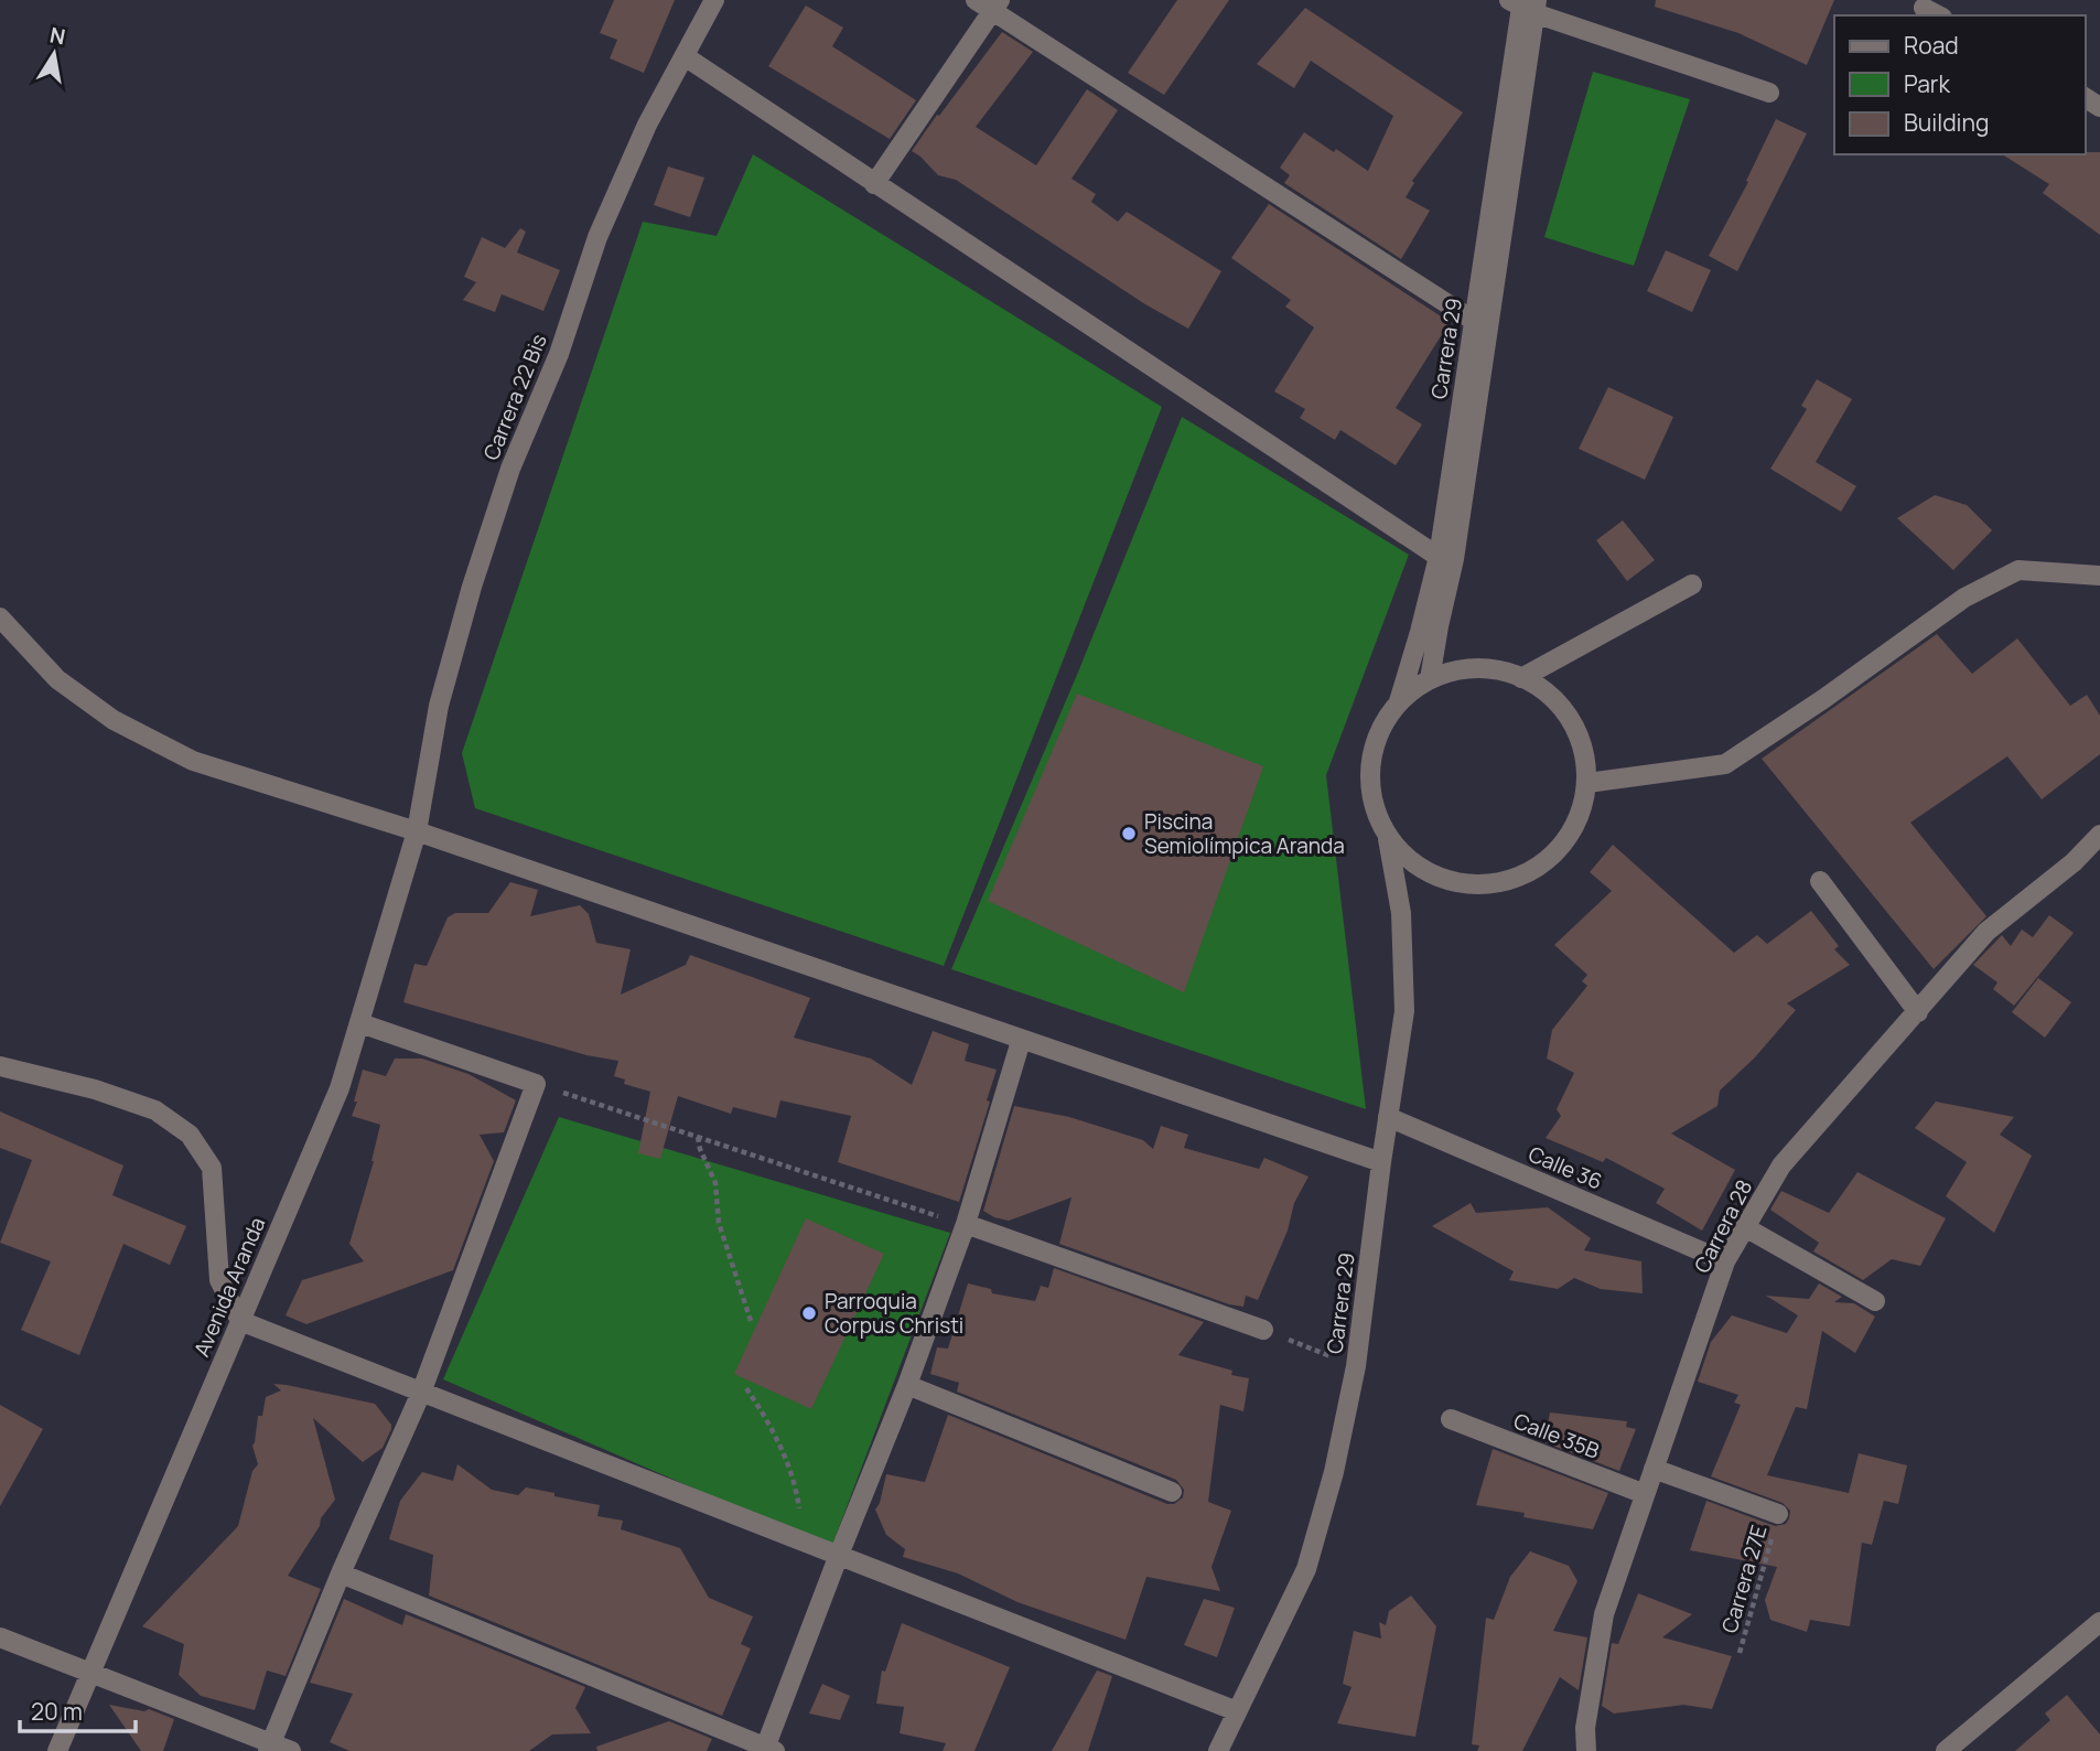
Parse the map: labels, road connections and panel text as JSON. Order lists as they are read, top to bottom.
{
  "streets": {
    "street": [
      "Carrera 29",
      "Carrera 22 Bis",
      "Calle 36",
      "Carrera 28",
      "Avenida Aranda",
      "Calle 35B"
    ],
    "path": ["Carrera 27E"]
  },
  "crossings": [
    ["Carrera 29", "Calle 36"],
    ["Carrera 22 Bis", "Avenida Aranda"],
    ["Calle 36", "Carrera 28"],
    ["Carrera 28", "Calle 35B"]
  ],
  "places": ["Piscina Semiolímpica Aranda", "Parroquia Corpus Christi"],
  "legend": ["Road", "Park", "Building"],
  "scale_bar": "20 m",
  "north": "top"
}
